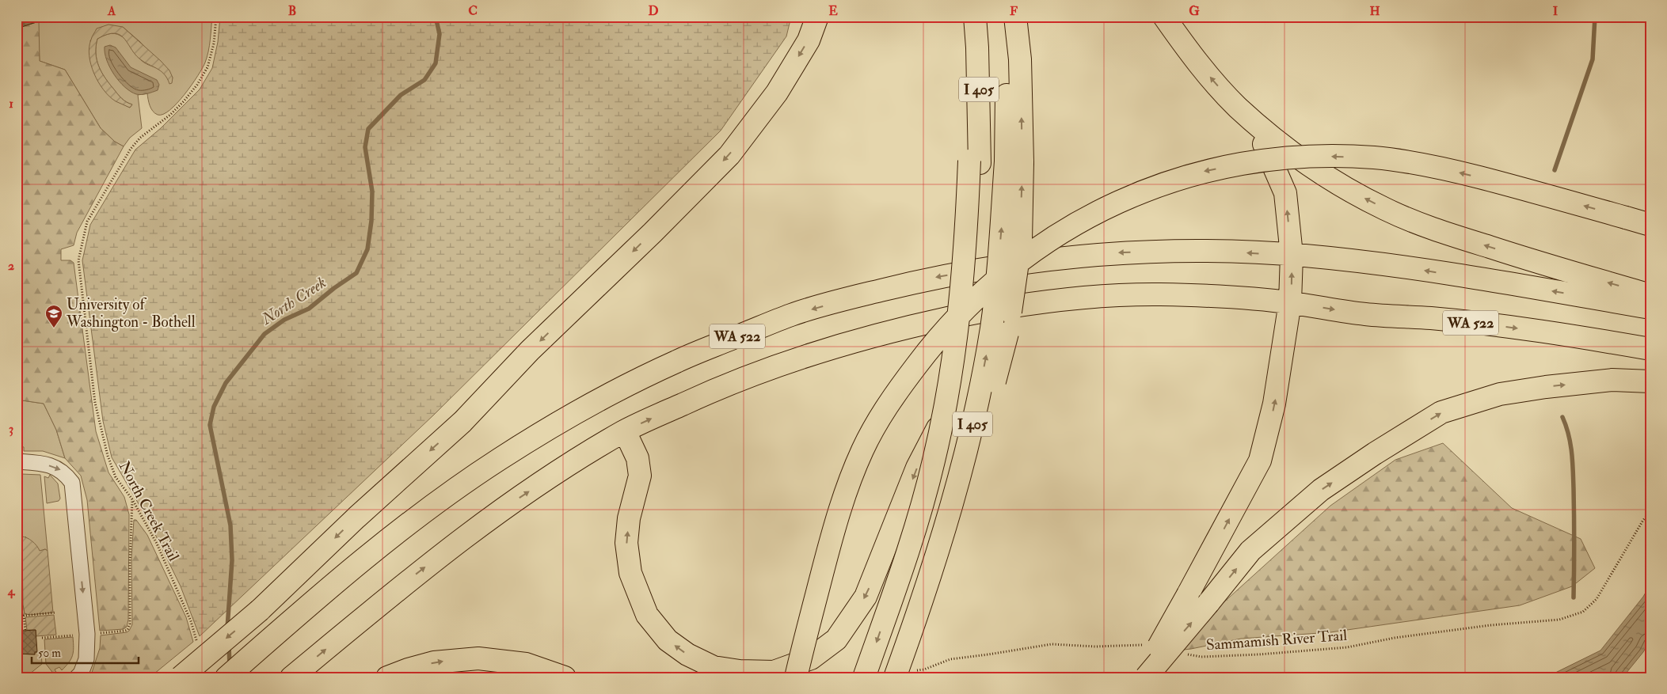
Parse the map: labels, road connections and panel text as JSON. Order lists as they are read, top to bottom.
{
  "streets": {
    "highway": ["I 405", "WA 522"],
    "path": ["North Creek Trail", "Sammamish River Trail"]
  },
  "water": ["North Creek"],
  "places": {
    "school or university": ["University of Washington - Bothell"]
  },
  "scale_bar": "50 m",
  "grid": {
    "columns": [
      "A",
      "B",
      "C",
      "D",
      "E",
      "F",
      "G",
      "H",
      "I"
    ],
    "rows": [
      "1",
      "2",
      "3",
      "4"
    ]
  }
}
